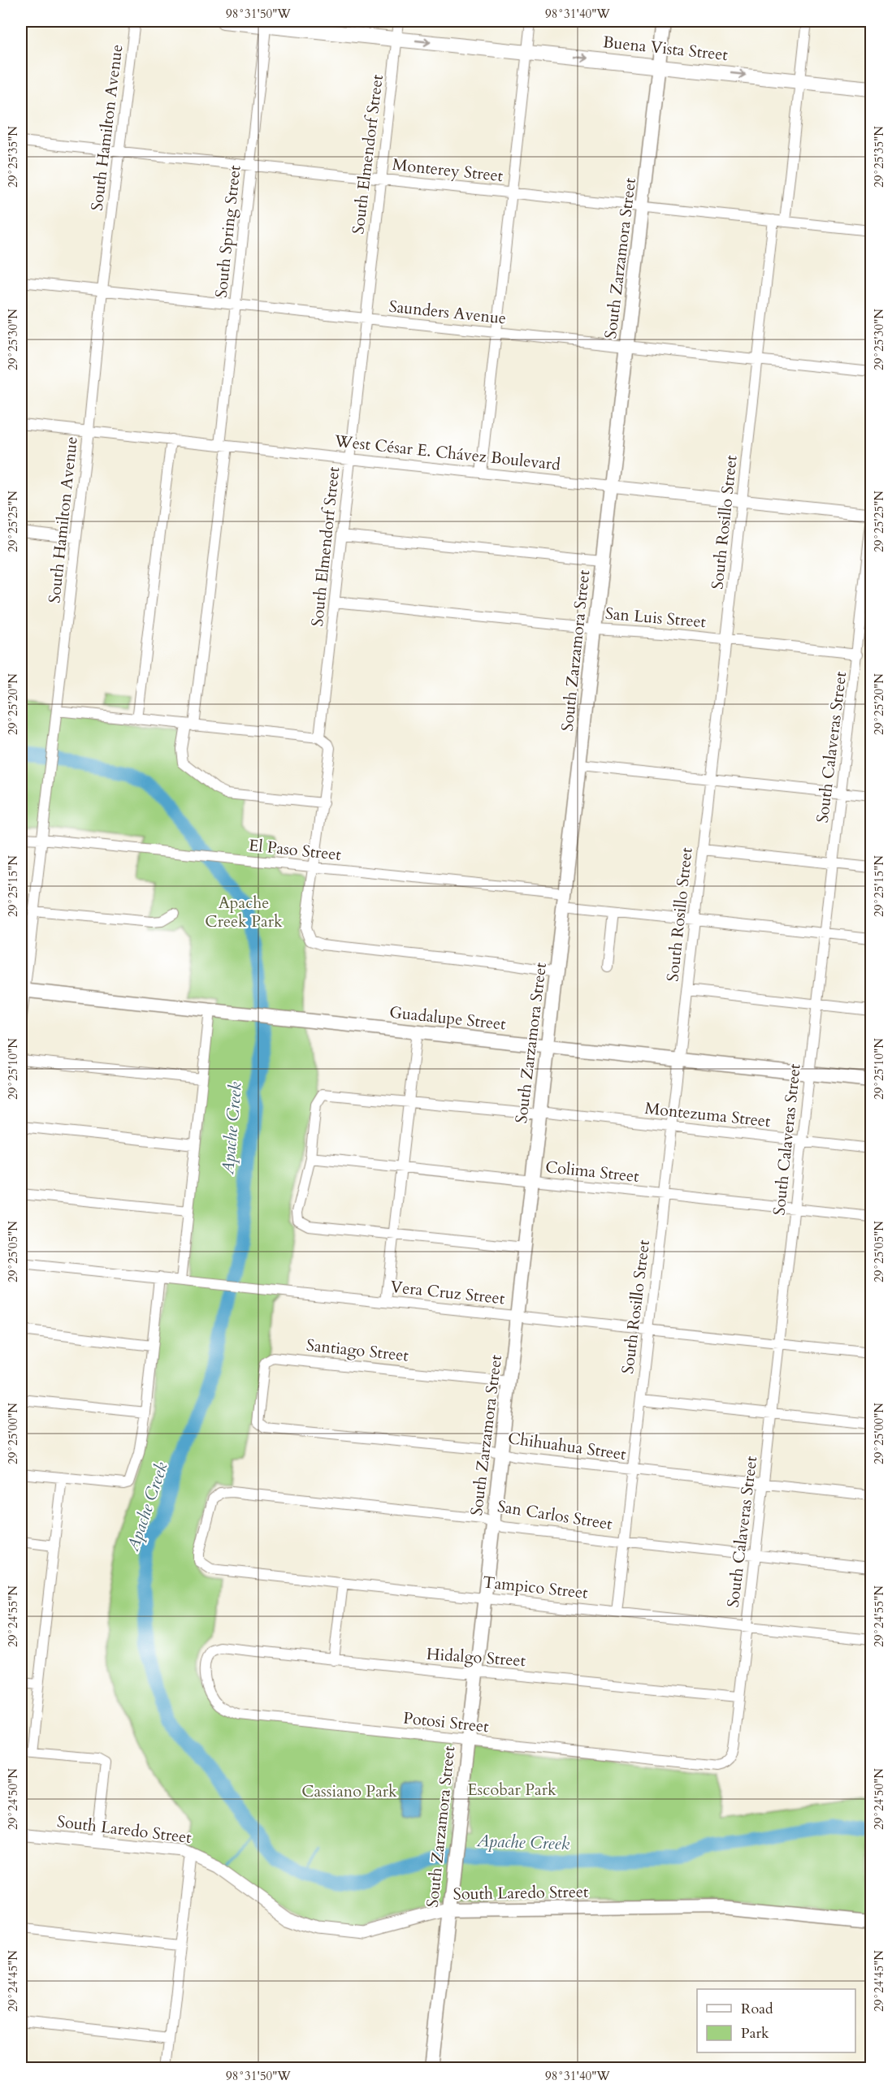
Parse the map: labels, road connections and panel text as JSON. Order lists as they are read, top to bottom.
{
  "streets": {
    "main road": [
      "Buena Vista Street",
      "South Zarzamora Street",
      "Guadalupe Street",
      "South Laredo Street"
    ],
    "street": [
      "South Hamilton Avenue",
      "South Elmendorf Street",
      "Monterey Street",
      "South Spring Street",
      "Saunders Avenue",
      "West César E. Chávez Boulevard",
      "South Rosillo Street",
      "San Luis Street",
      "South Calaveras Street",
      "El Paso Street",
      "Montezuma Street",
      "Colima Street",
      "Vera Cruz Street",
      "Santiago Street",
      "Chihuahua Street",
      "San Carlos Street",
      "Tampico Street",
      "Hidalgo Street",
      "Potosi Street"
    ]
  },
  "crossings": [
    ["Buena Vista Street", "South Elmendorf Street"],
    ["Buena Vista Street", "South Spring Street"],
    ["Buena Vista Street", "South Zarzamora Street"],
    ["South Hamilton Avenue", "Monterey Street"],
    ["South Hamilton Avenue", "Saunders Avenue"],
    ["South Hamilton Avenue", "West César E. Chávez Boulevard"],
    ["South Hamilton Avenue", "El Paso Street"],
    ["South Hamilton Avenue", "Guadalupe Street"],
    ["South Elmendorf Street", "Monterey Street"],
    ["South Elmendorf Street", "Saunders Avenue"],
    ["South Elmendorf Street", "West César E. Chávez Boulevard"],
    ["South Elmendorf Street", "San Luis Street"],
    ["Monterey Street", "South Spring Street"],
    ["Monterey Street", "South Zarzamora Street"],
    ["Monterey Street", "South Rosillo Street"],
    ["South Spring Street", "Saunders Avenue"],
    ["South Spring Street", "West César E. Chávez Boulevard"],
    ["South Zarzamora Street", "Saunders Avenue"],
    ["South Zarzamora Street", "West César E. Chávez Boulevard"],
    ["South Zarzamora Street", "San Luis Street"],
    ["South Zarzamora Street", "El Paso Street"],
    ["South Zarzamora Street", "Guadalupe Street"],
    ["South Zarzamora Street", "Montezuma Street"],
    ["South Zarzamora Street", "Colima Street"],
    ["South Zarzamora Street", "Vera Cruz Street"],
    ["South Zarzamora Street", "Santiago Street"],
    ["South Zarzamora Street", "Chihuahua Street"],
    ["South Zarzamora Street", "San Carlos Street"],
    ["South Zarzamora Street", "Tampico Street"],
    ["South Zarzamora Street", "Hidalgo Street"],
    ["South Zarzamora Street", "Potosi Street"],
    ["South Zarzamora Street", "South Laredo Street"],
    ["Saunders Avenue", "South Rosillo Street"],
    ["West César E. Chávez Boulevard", "South Rosillo Street"],
    ["South Rosillo Street", "San Luis Street"],
    ["South Rosillo Street", "El Paso Street"],
    ["South Rosillo Street", "Guadalupe Street"],
    ["South Rosillo Street", "Montezuma Street"],
    ["South Rosillo Street", "Colima Street"],
    ["South Rosillo Street", "Vera Cruz Street"],
    ["South Rosillo Street", "Chihuahua Street"],
    ["South Rosillo Street", "San Carlos Street"],
    ["South Rosillo Street", "Tampico Street"],
    ["San Luis Street", "South Calaveras Street"],
    ["South Calaveras Street", "El Paso Street"],
    ["South Calaveras Street", "Guadalupe Street"],
    ["South Calaveras Street", "Montezuma Street"],
    ["South Calaveras Street", "Colima Street"],
    ["South Calaveras Street", "Vera Cruz Street"],
    ["South Calaveras Street", "Chihuahua Street"],
    ["South Calaveras Street", "San Carlos Street"],
    ["South Calaveras Street", "Tampico Street"],
    ["South Calaveras Street", "Hidalgo Street"],
    ["South Calaveras Street", "Potosi Street"],
    ["Montezuma Street", "Colima Street"],
    ["Santiago Street", "Chihuahua Street"],
    ["San Carlos Street", "Tampico Street"],
    ["Hidalgo Street", "Potosi Street"]
  ],
  "one_way": ["Buena Vista Street"],
  "water": ["Apache Creek"],
  "parks": ["Apache Creek Park", "Escobar Park", "Cassiano Park"],
  "legend": ["Road", "Park"],
  "coordinates": [
    "98°31'50\"W",
    "98°31'40\"W",
    "29°25'35\"N",
    "29°25'30\"N",
    "29°25'25\"N",
    "29°25'20\"N",
    "29°25'15\"N",
    "29°25'10\"N",
    "29°25'05\"N",
    "29°25'00\"N",
    "29°24'55\"N",
    "29°24'50\"N",
    "29°24'45\"N"
  ]
}
